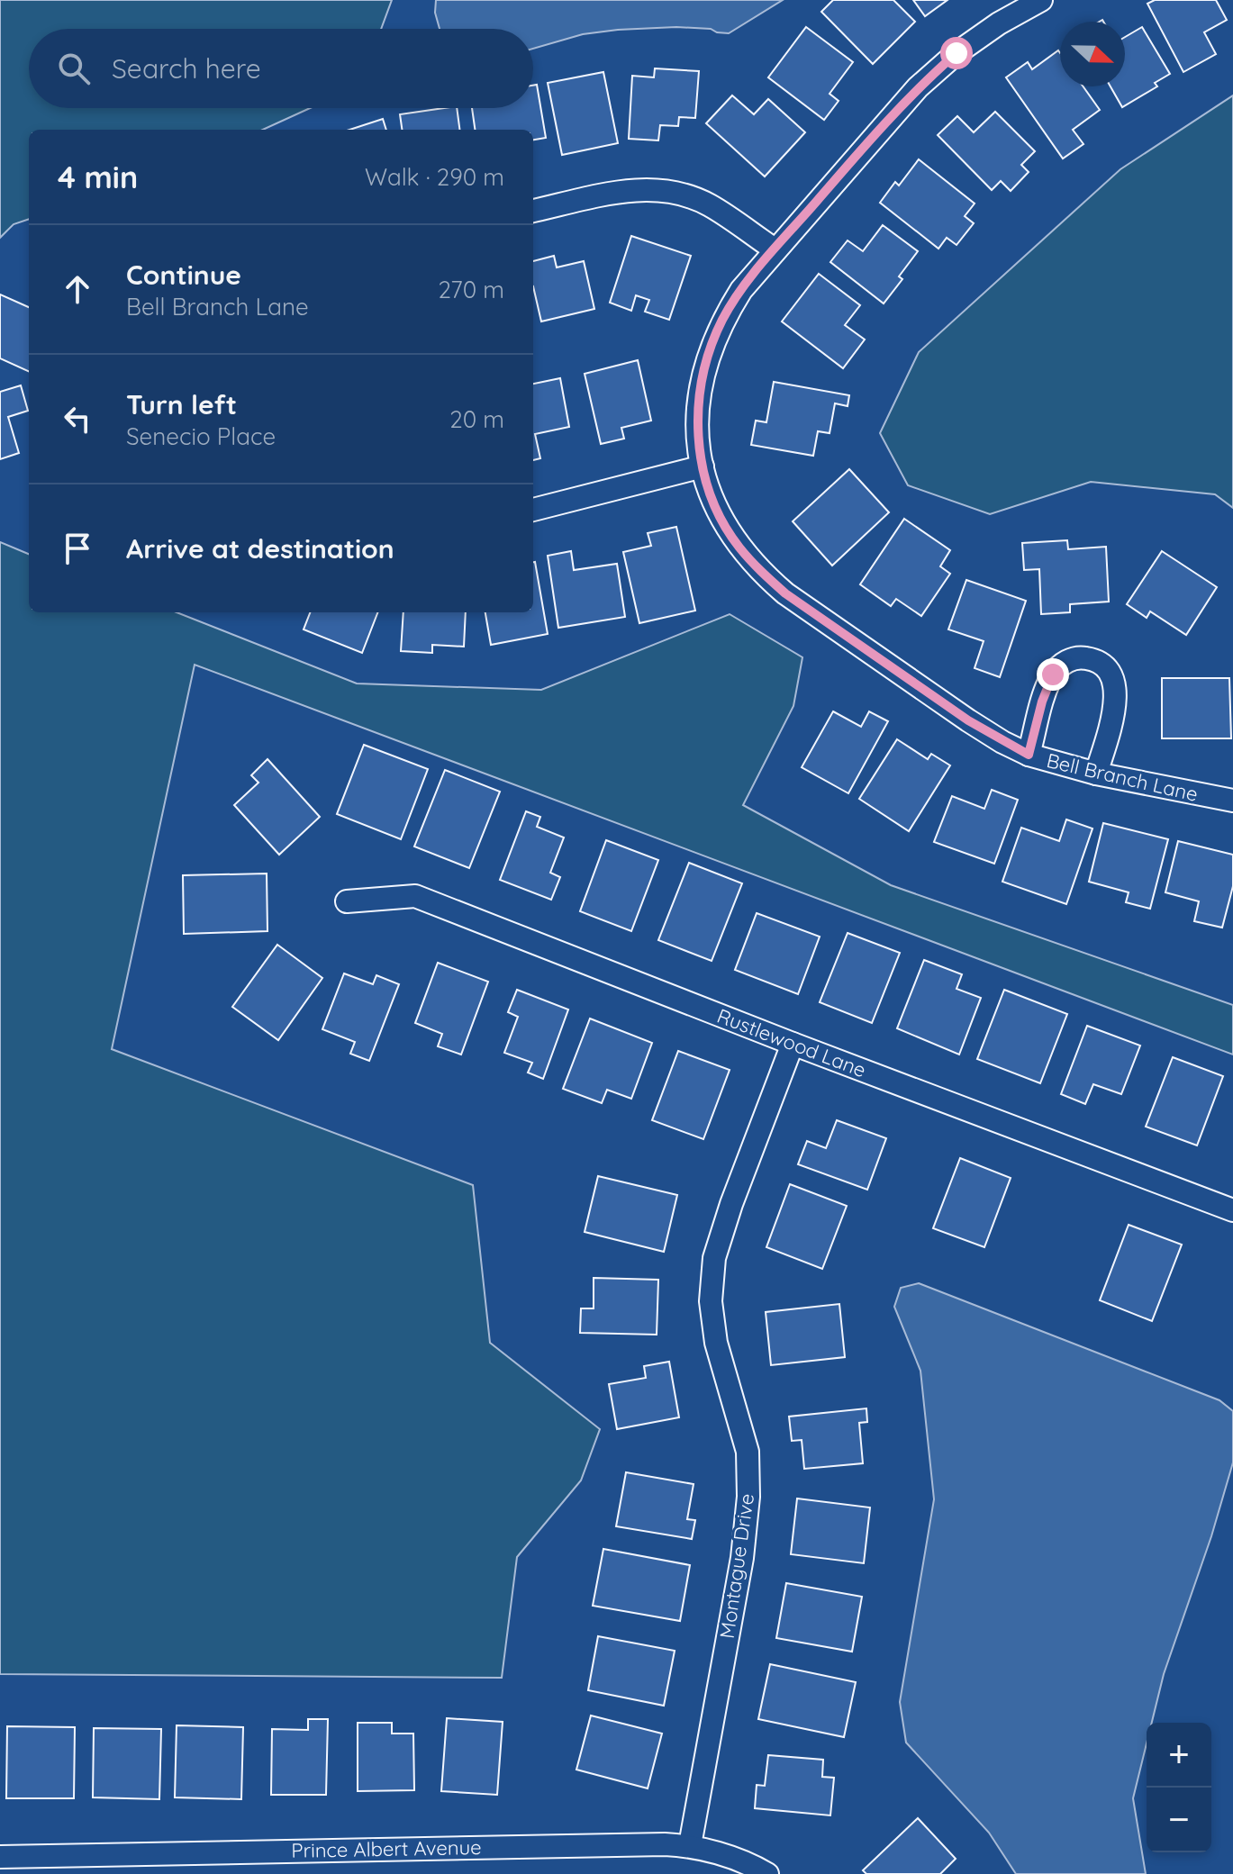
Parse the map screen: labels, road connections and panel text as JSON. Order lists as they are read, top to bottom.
{
  "streets": {
    "street": [
      "Bell Branch Lane",
      "Rustlewood Lane",
      "Montague Drive",
      "Prince Albert Avenue"
    ]
  },
  "crossings": [
    ["Rustlewood Lane", "Montague Drive"],
    ["Montague Drive", "Prince Albert Avenue"]
  ],
  "north": "right",
  "page": {
    "search": "Search here",
    "heading": ["4 min", "Walk · 290 m"],
    "list": [
      ["Continue", "Bell Branch Lane", "270 m"],
      ["Turn left", "Senecio Place", "20 m"],
      "Arrive at destination"
    ],
    "map_buttons": ["+", "−"]
  }
}
